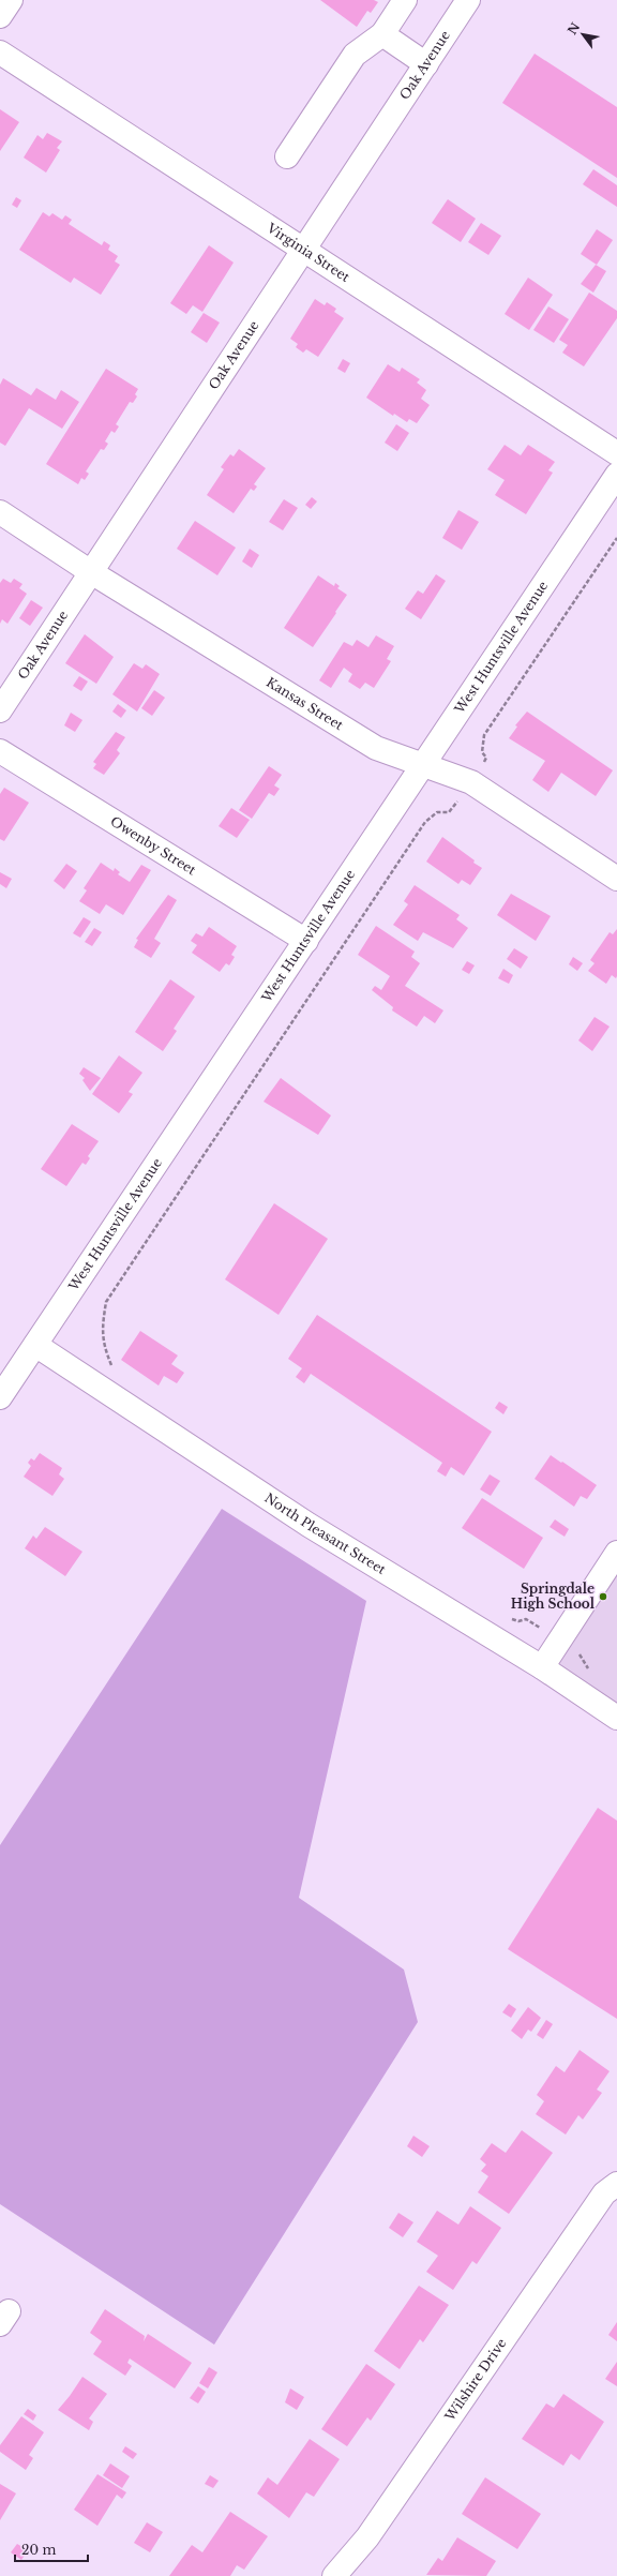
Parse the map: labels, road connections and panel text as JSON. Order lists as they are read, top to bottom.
{
  "streets": {
    "street": [
      "Oak Avenue",
      "Virginia Street",
      "West Huntsville Avenue",
      "Kansas Street",
      "Owenby Street",
      "North Pleasant Street",
      "Wilshire Drive"
    ]
  },
  "crossings": [
    ["Oak Avenue", "Virginia Street"],
    ["Oak Avenue", "Kansas Street"],
    ["West Huntsville Avenue", "Kansas Street"],
    ["West Huntsville Avenue", "Owenby Street"],
    ["West Huntsville Avenue", "North Pleasant Street"]
  ],
  "places": ["Springdale High School"],
  "scale_bar": "20 m",
  "north": "top left"
}
